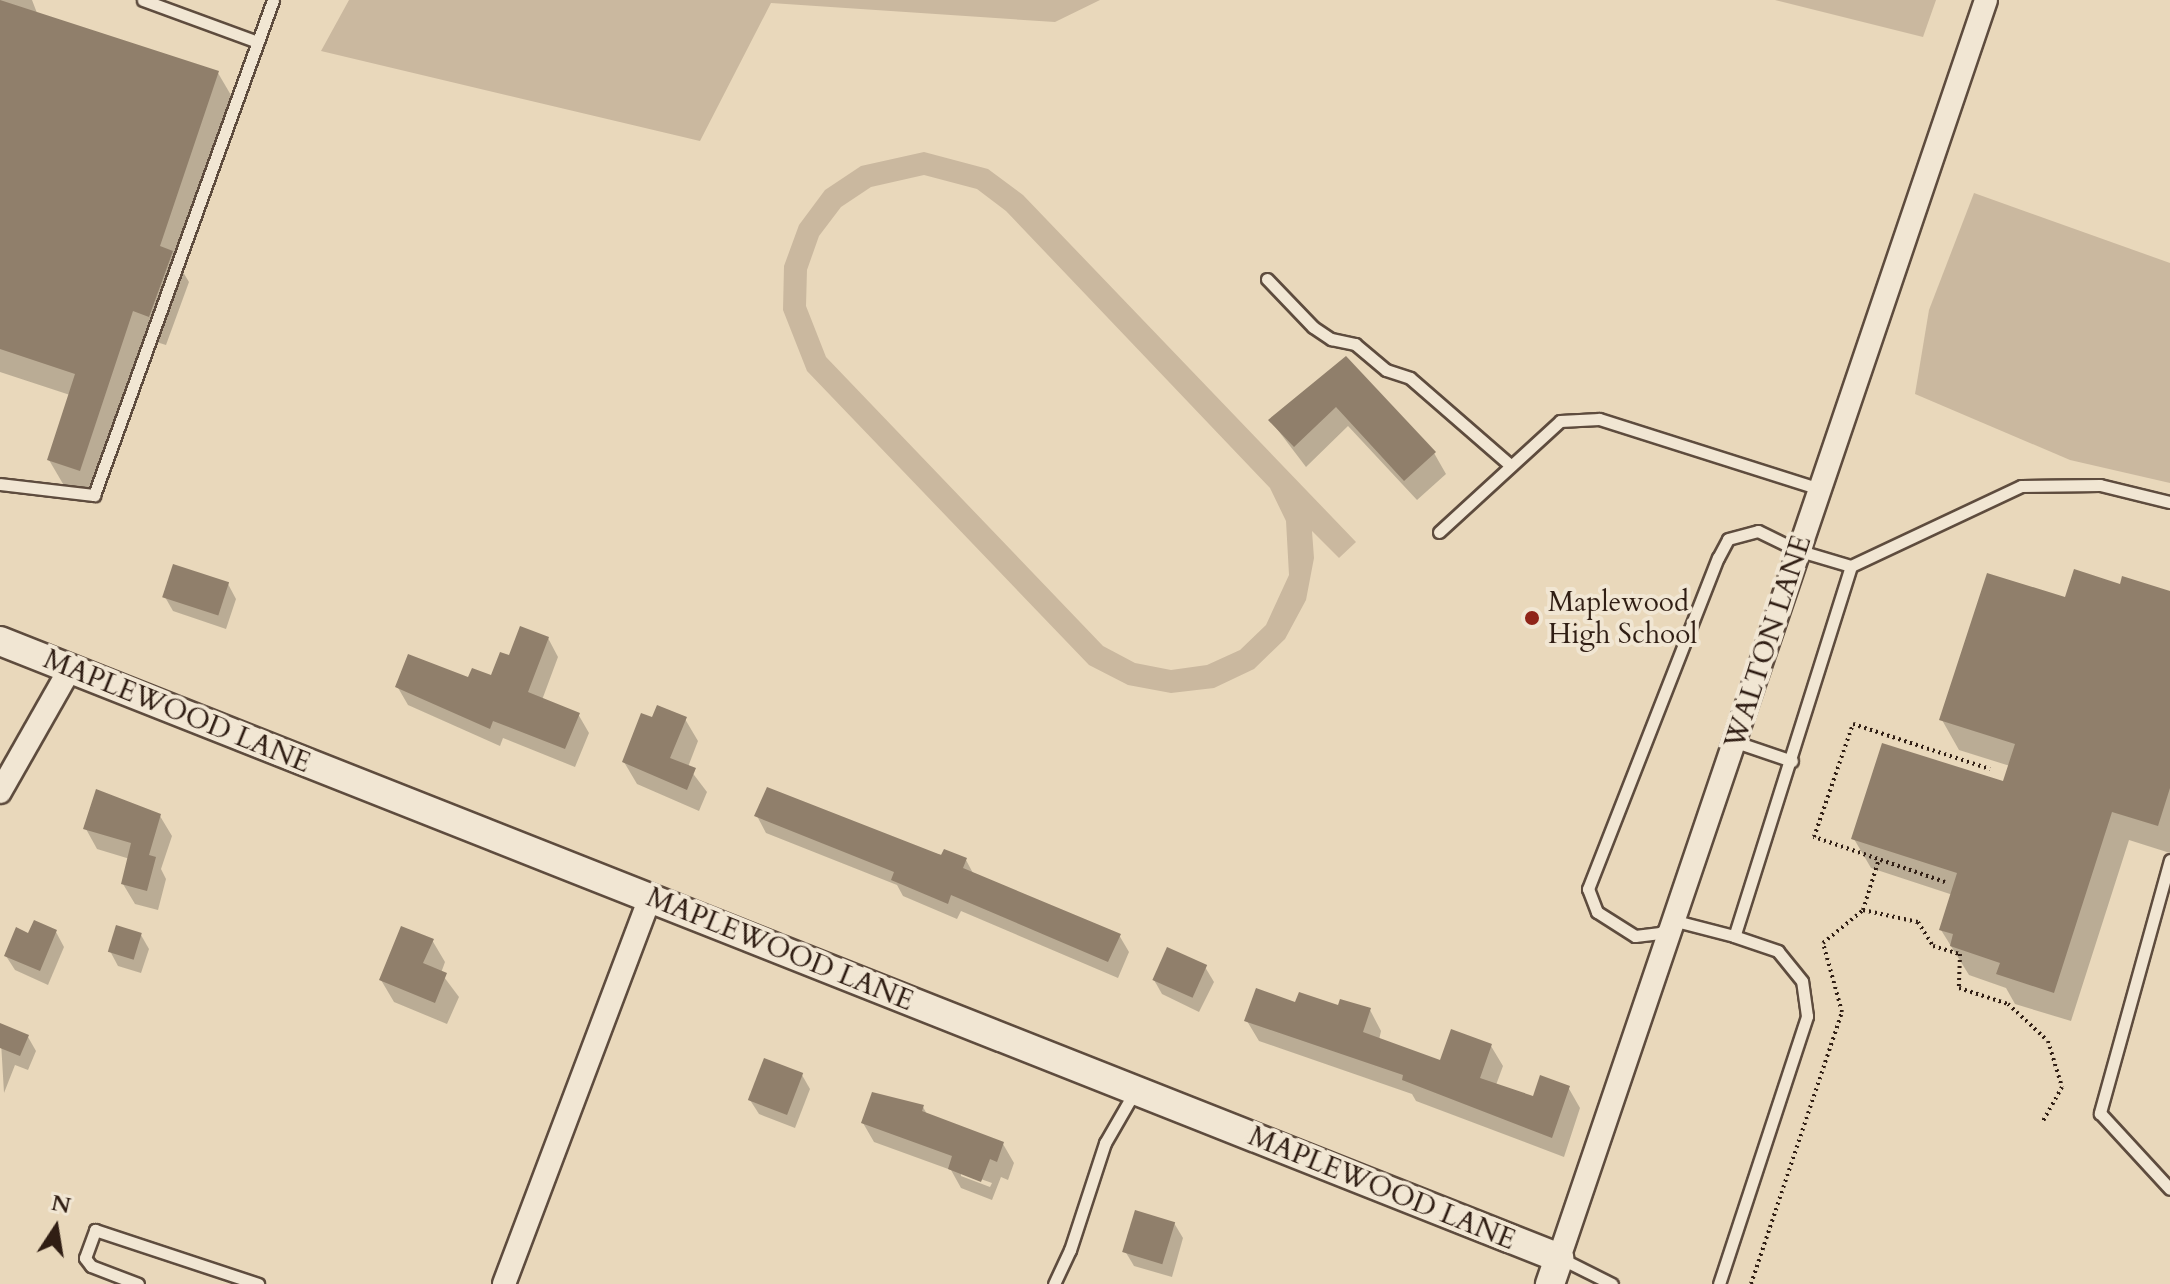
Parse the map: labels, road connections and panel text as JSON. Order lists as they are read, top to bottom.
{
  "streets": {
    "street": ["WALTON LANE", "MAPLEWOOD LANE"]
  },
  "crossings": [
    ["WALTON LANE", "MAPLEWOOD LANE"]
  ],
  "places": ["Maplewood High School"],
  "north": "top"
}
